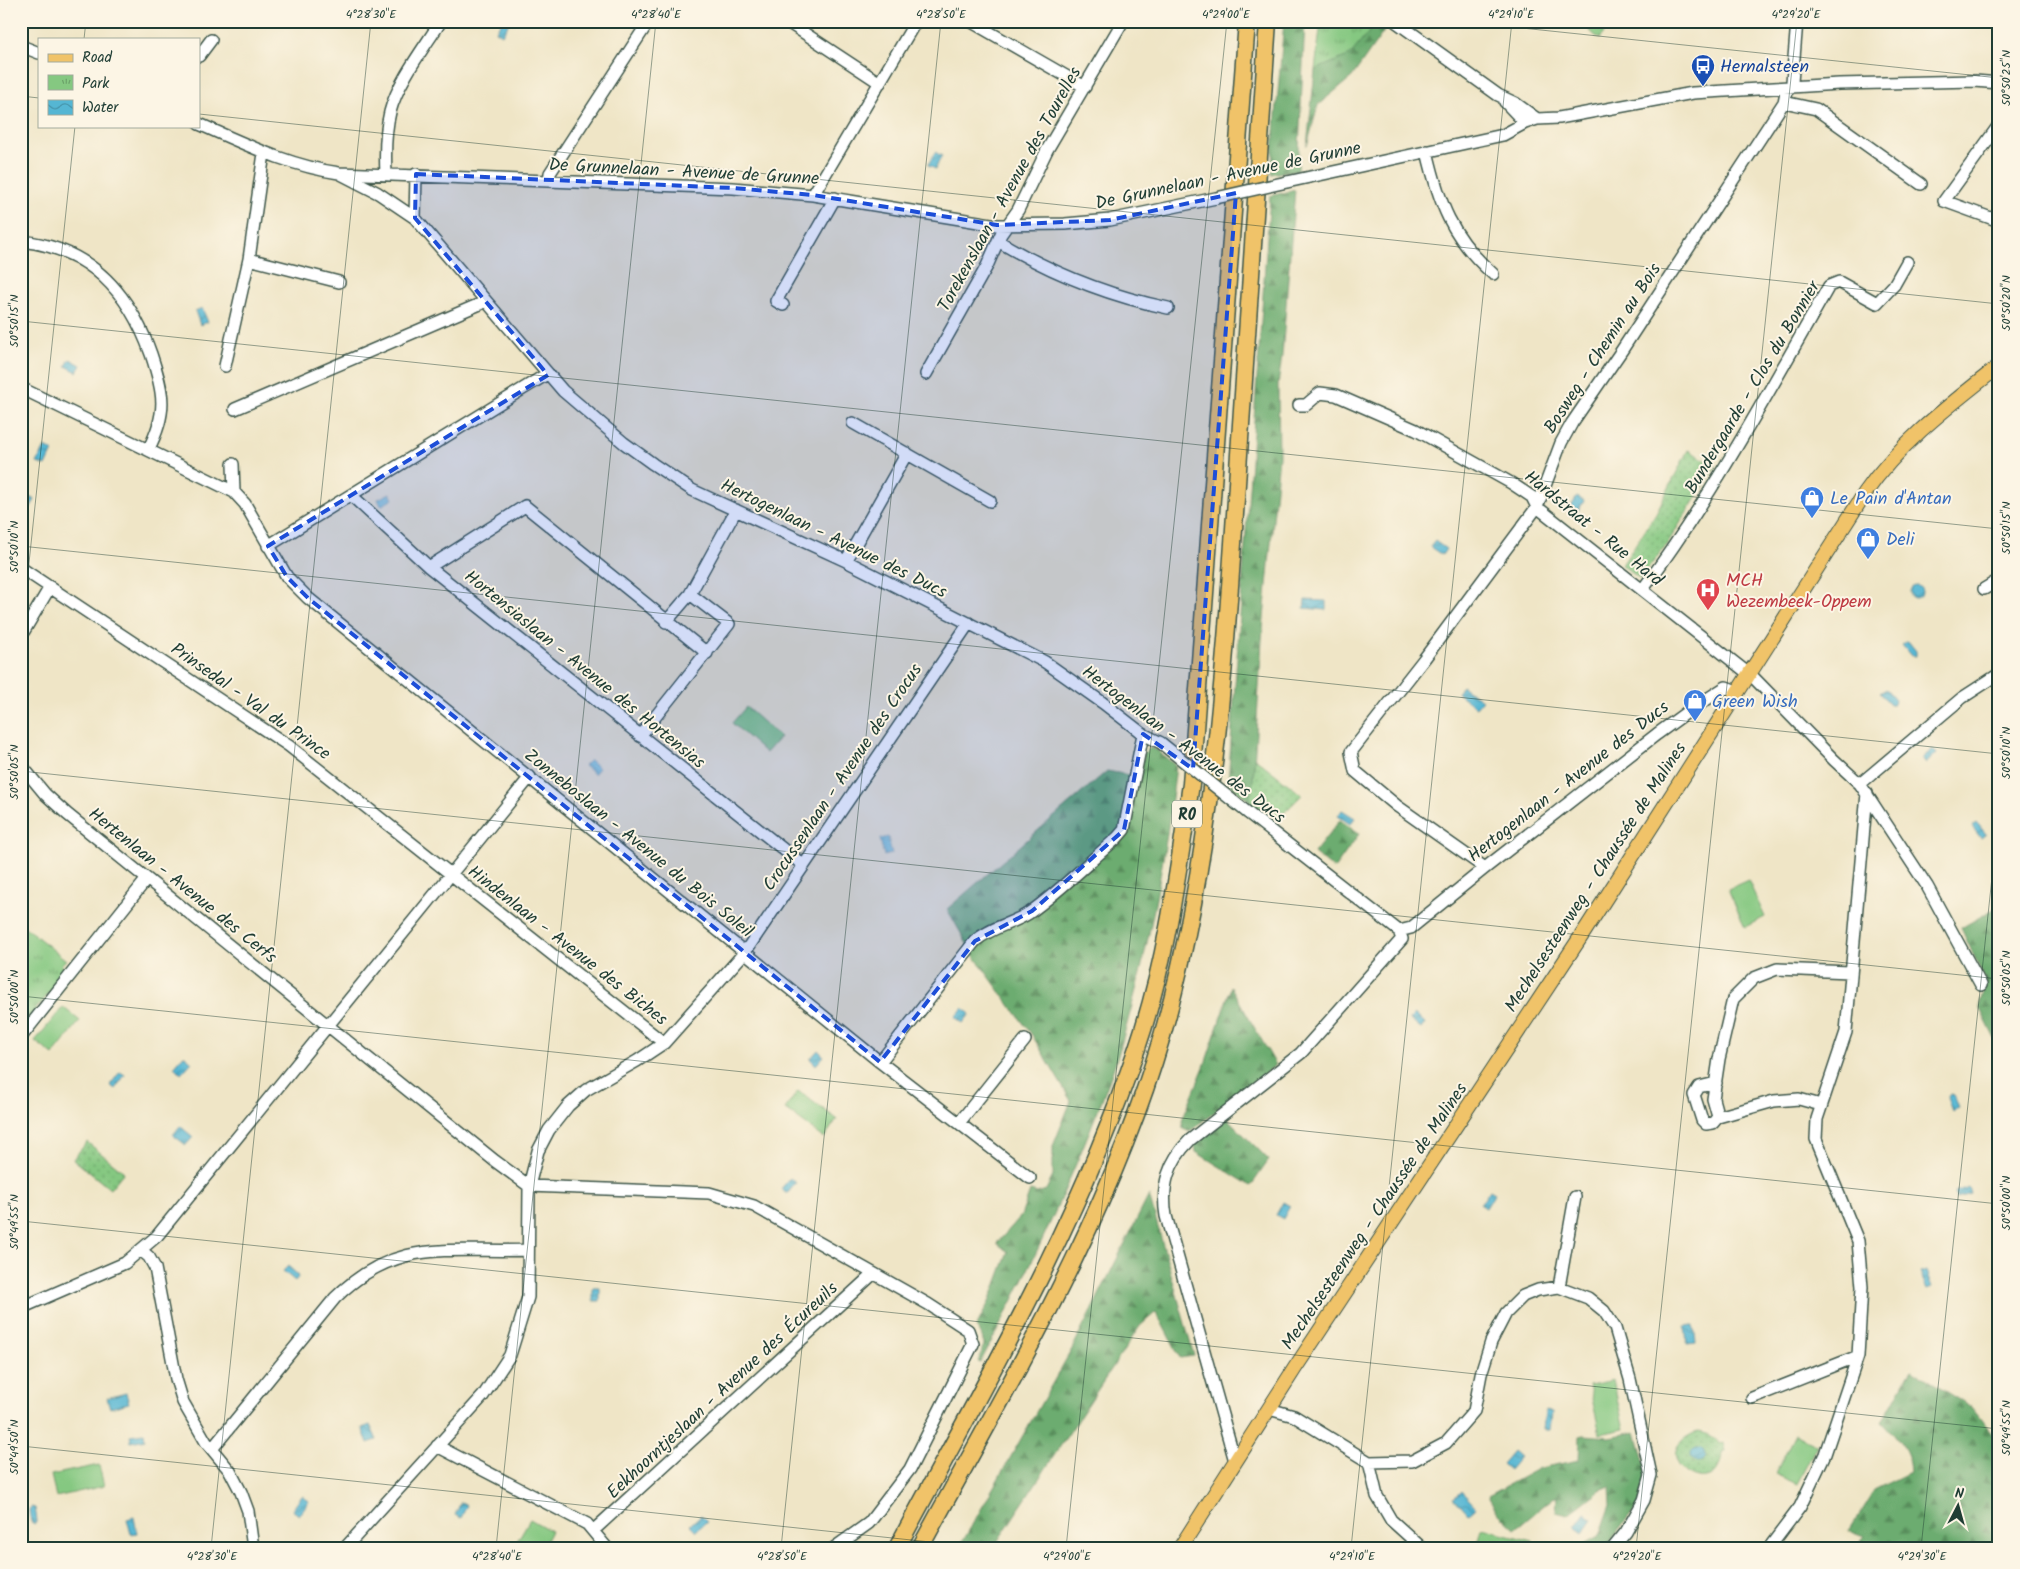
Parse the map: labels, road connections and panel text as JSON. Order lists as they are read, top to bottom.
{
  "streets": {
    "highway": ["R0"],
    "main road": ["Mechelsesteenweg - Chaussée de Malines"],
    "street": [
      "De Grunnelaan - Avenue de Grunne",
      "Torekenslaan - Avenue des Tourelles",
      "Bosweg - Chemin au Bois",
      "Bundergaarde - Clos du Bonnier",
      "Hardstraat - Rue Hard",
      "Hertogenlaan - Avenue des Ducs",
      "Hortensiaslaan - Avenue des Hortensias",
      "Prinsedal - Val du Prince",
      "Crocussenlaan - Avenue des Crocus",
      "Zonneboslaan - Avenue du Bois Soleil",
      "Hertenlaan - Avenue des Cerfs",
      "Hindenlaan - Avenue des Biches",
      "Eekhoorntjeslaan - Avenue des Écureuils"
    ]
  },
  "crossings": [
    ["De Grunnelaan - Avenue de Grunne", "Torekenslaan - Avenue des Tourelles"],
    ["De Grunnelaan - Avenue de Grunne", "Bosweg - Chemin au Bois"],
    ["De Grunnelaan - Avenue de Grunne", "Hertogenlaan - Avenue des Ducs"],
    ["Bosweg - Chemin au Bois", "Hardstraat - Rue Hard"],
    ["Bosweg - Chemin au Bois", "Hertogenlaan - Avenue des Ducs"],
    ["Bundergaarde - Clos du Bonnier", "Hardstraat - Rue Hard"],
    ["Hardstraat - Rue Hard", "Mechelsesteenweg - Chaussée de Malines"],
    ["Hertogenlaan - Avenue des Ducs", "Crocussenlaan - Avenue des Crocus"],
    ["Hertogenlaan - Avenue des Ducs", "Mechelsesteenweg - Chaussée de Malines"],
    ["Hortensiaslaan - Avenue des Hortensias", "Crocussenlaan - Avenue des Crocus"],
    ["Prinsedal - Val du Prince", "Hindenlaan - Avenue des Biches"],
    ["Crocussenlaan - Avenue des Crocus", "Zonneboslaan - Avenue du Bois Soleil"],
    ["Crocussenlaan - Avenue des Crocus", "Hertenlaan - Avenue des Cerfs"],
    ["Crocussenlaan - Avenue des Crocus", "Hindenlaan - Avenue des Biches"]
  ],
  "places": {
    "bus stop": ["Hernalsteen"],
    "shop": ["Le Pain d'Antan", "Deli", "Green Wish"],
    "hospital": ["MCH Wezembeek-Oppem"]
  },
  "legend": ["Road", "Park", "Water"],
  "north": "top",
  "coordinates": [
    "4°28'30\"E",
    "4°28'40\"E",
    "4°28'50\"E",
    "4°29'00\"E",
    "4°29'10\"E",
    "4°29'20\"E",
    "50°50'25\"N",
    "50°50'20\"N",
    "50°50'15\"N",
    "50°50'10\"N",
    "50°50'05\"N",
    "50°50'00\"N",
    "50°49'55\"N",
    "50°49'50\"N",
    "4°29'30\"E"
  ]
}
